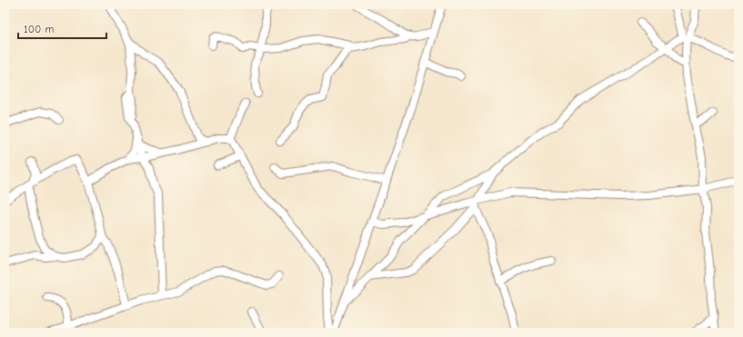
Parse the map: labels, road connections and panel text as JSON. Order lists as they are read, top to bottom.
{
  "scale_bar": "100 m"
}
